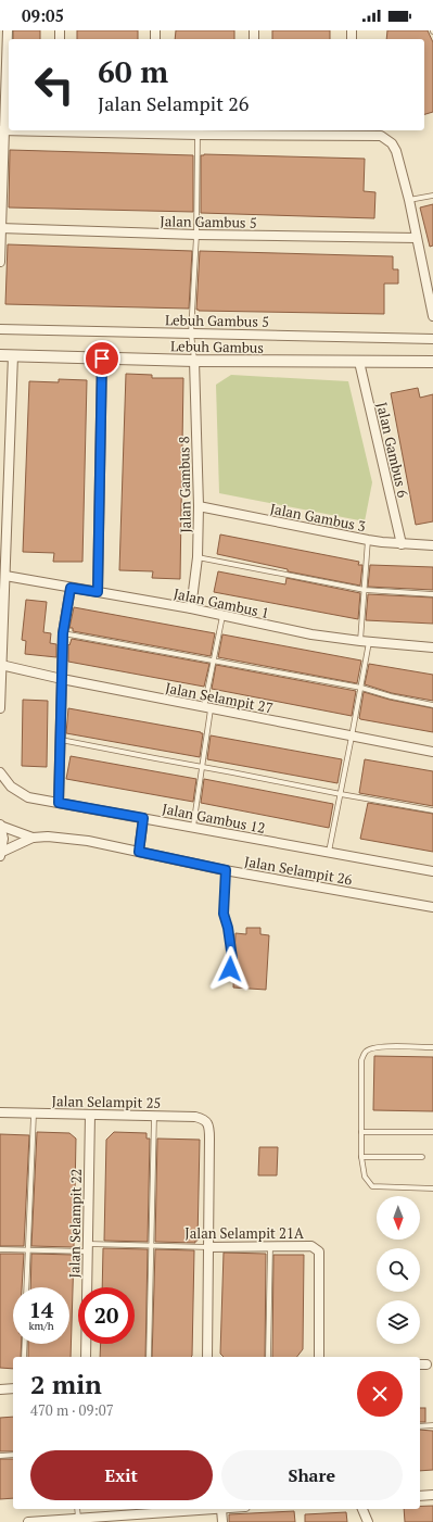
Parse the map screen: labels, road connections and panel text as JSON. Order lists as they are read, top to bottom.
{
  "streets": {
    "street": [
      "Jalan Gambus 5",
      "Lebuh Gambus 5",
      "Lebuh Gambus",
      "Jalan Gambus 6",
      "Jalan Gambus 8",
      "Jalan Gambus 3",
      "Jalan Gambus 1",
      "Jalan Selampit 27",
      "Jalan Gambus 12",
      "Jalan Selampit 26",
      "Jalan Selampit 25",
      "Jalan Selampit 22",
      "Jalan Selampit 21A"
    ]
  },
  "crossings": [
    ["Lebuh Gambus", "Jalan Gambus 6"],
    ["Lebuh Gambus", "Jalan Gambus 8"],
    ["Jalan Gambus 6", "Jalan Gambus 3"],
    ["Jalan Gambus 8", "Jalan Gambus 3"],
    ["Jalan Gambus 8", "Jalan Gambus 1"],
    ["Jalan Selampit 25", "Jalan Selampit 22"],
    ["Jalan Selampit 25", "Jalan Selampit 21A"],
    ["Jalan Selampit 22", "Jalan Selampit 21A"]
  ],
  "north": "bottom",
  "page": {
    "status": "09:05",
    "turn": ["60 m", "Jalan Selampit 26"],
    "speed": "14 km/h",
    "limit": "20",
    "heading": ["2 min", "470 m · 09:07"],
    "buttons": ["Exit", "Share"]
  }
}
